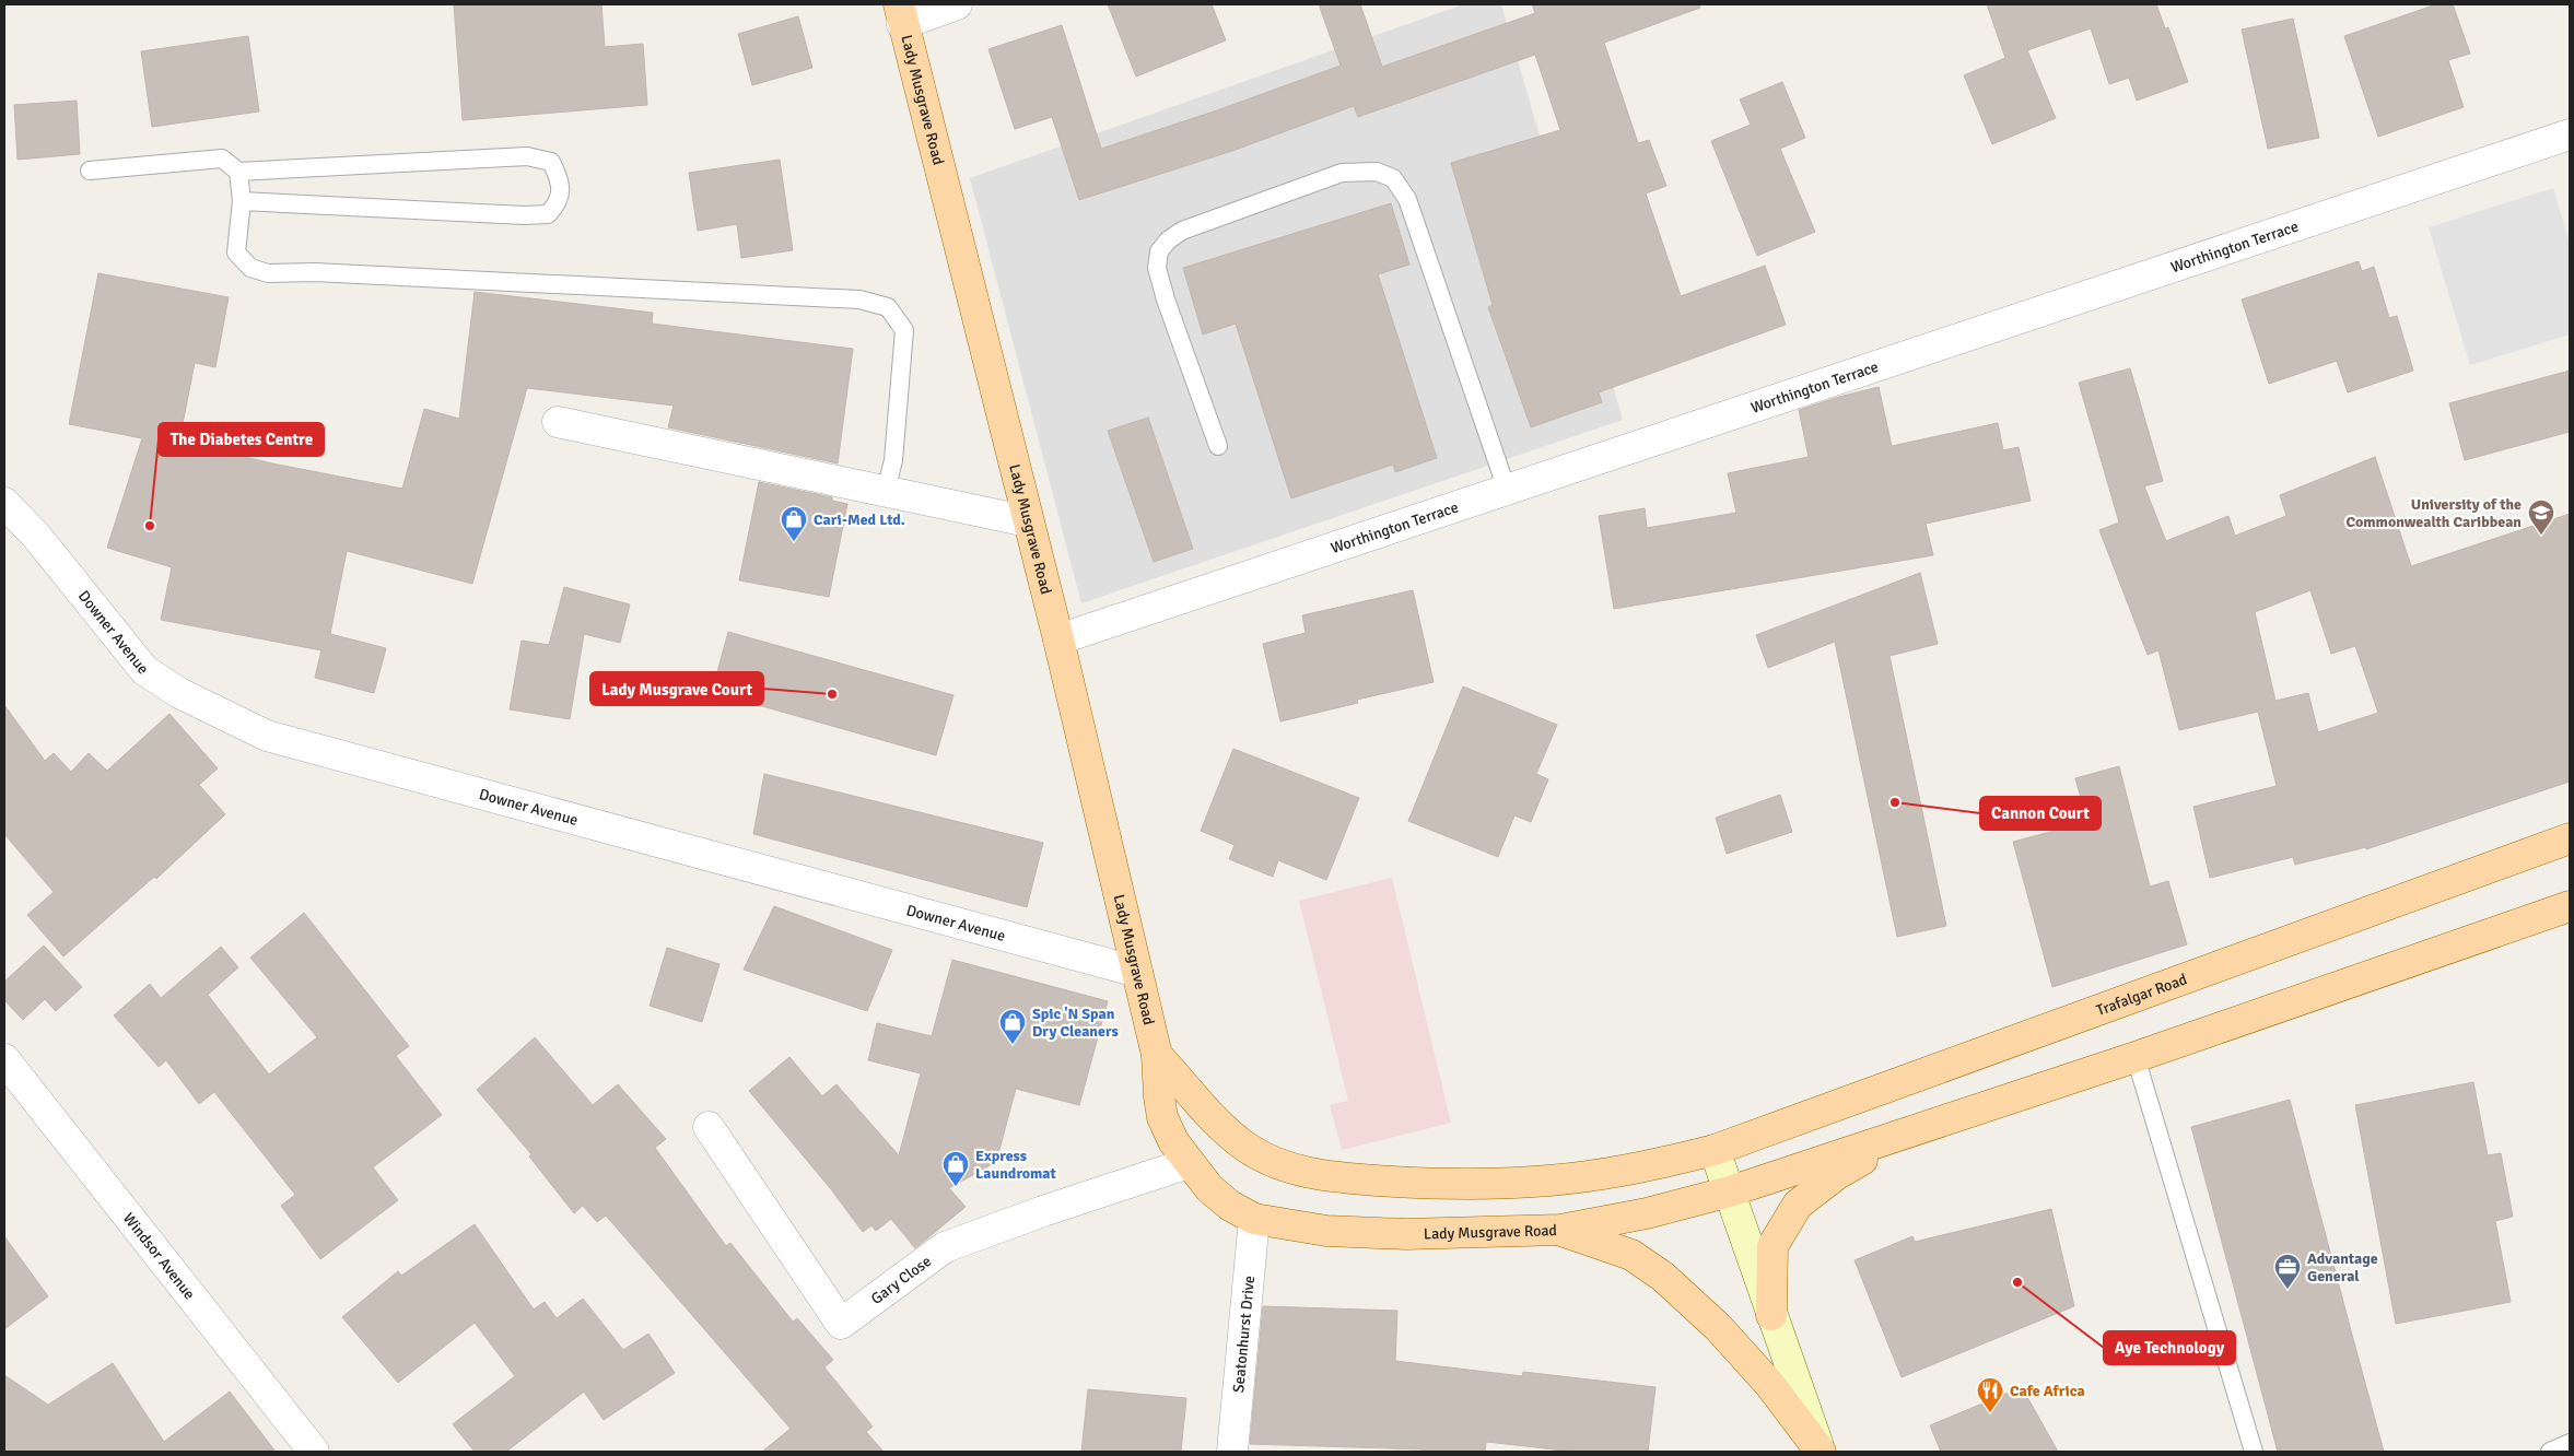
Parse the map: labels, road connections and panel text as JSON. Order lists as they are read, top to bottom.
{
  "streets": {
    "main road": ["Lady Musgrave Road", "Trafalgar Road"],
    "street": [
      "Worthington Terrace",
      "Downer Avenue",
      "Windsor Avenue",
      "Gary Close",
      "Seatonhurst Drive"
    ]
  },
  "crossings": [
    ["Lady Musgrave Road", "Worthington Terrace"],
    ["Lady Musgrave Road", "Downer Avenue"],
    ["Lady Musgrave Road", "Trafalgar Road"],
    ["Lady Musgrave Road", "Gary Close"],
    ["Lady Musgrave Road", "Seatonhurst Drive"]
  ],
  "places": {
    "other": [
      "The Diabetes Centre",
      "Lady Musgrave Court",
      "Cannon Court",
      "Aye Technology"
    ],
    "school or university": ["University of the Commonwealth Caribbean"],
    "shop": ["Cari-Med Ltd.", "Spic 'N Span Dry Cleaners", "Express Laundromat"],
    "office": ["Advantage General"],
    "restaurant": ["Cafe Africa"]
  }
}
